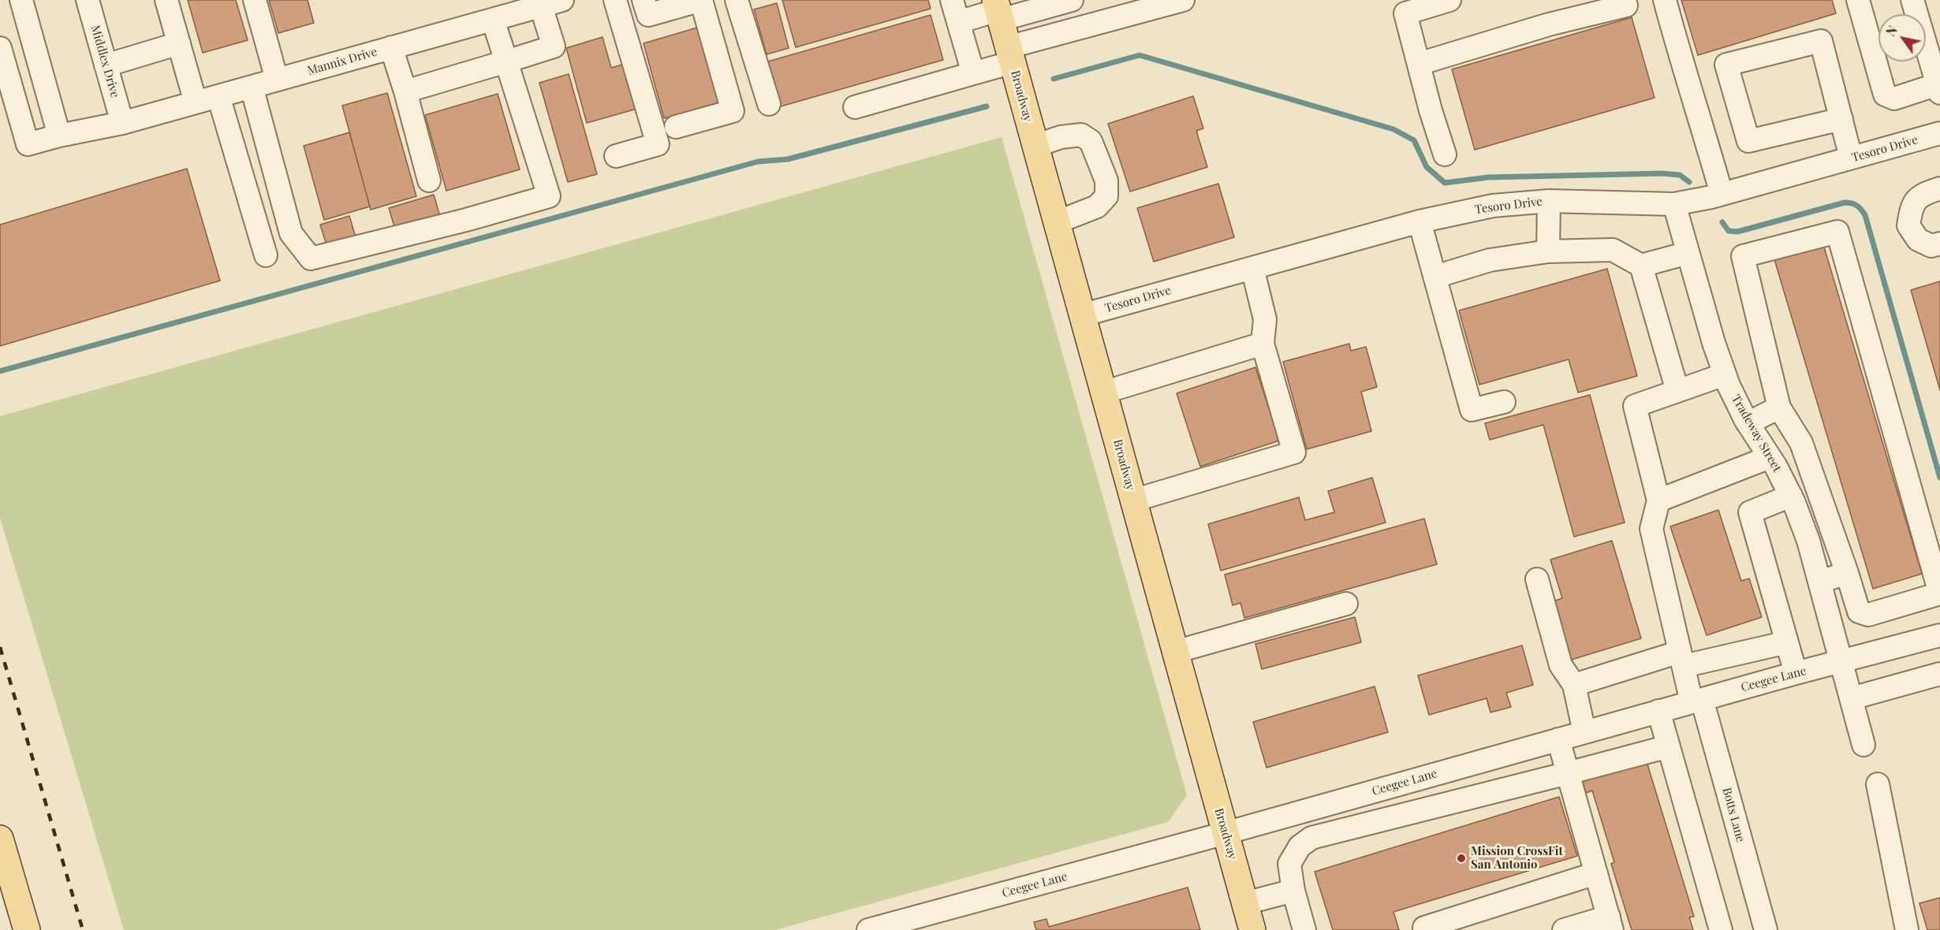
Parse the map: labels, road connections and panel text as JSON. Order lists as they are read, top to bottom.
{
  "streets": {
    "main road": ["Broadway"],
    "street": [
      "Middlex Drive",
      "Mannix Drive",
      "Tesoro Drive",
      "Tradeway Street",
      "Ceegee Lane",
      "Botts Lane"
    ]
  },
  "crossings": [
    ["Middlex Drive", "Mannix Drive"],
    ["Broadway", "Tesoro Drive"],
    ["Broadway", "Ceegee Lane"],
    ["Tesoro Drive", "Tradeway Street"],
    ["Tradeway Street", "Ceegee Lane"],
    ["Ceegee Lane", "Botts Lane"]
  ],
  "places": ["Mission CrossFit San Antonio"],
  "north": "top left"
}
